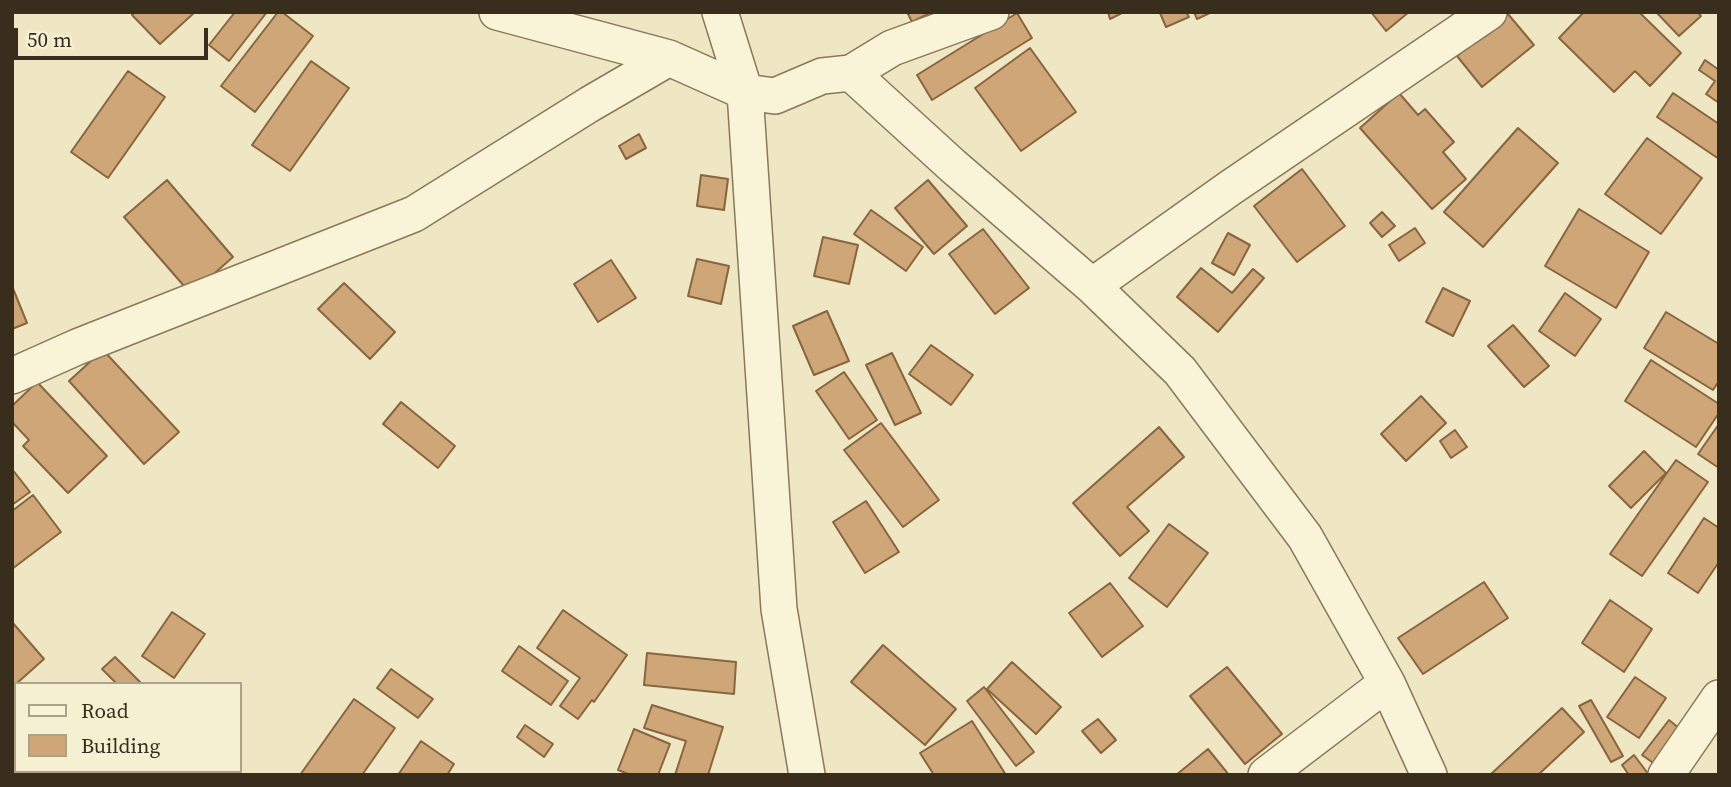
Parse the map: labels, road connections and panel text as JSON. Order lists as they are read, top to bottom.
{
  "legend": ["Road", "Building"],
  "scale_bar": "50 m"
}
